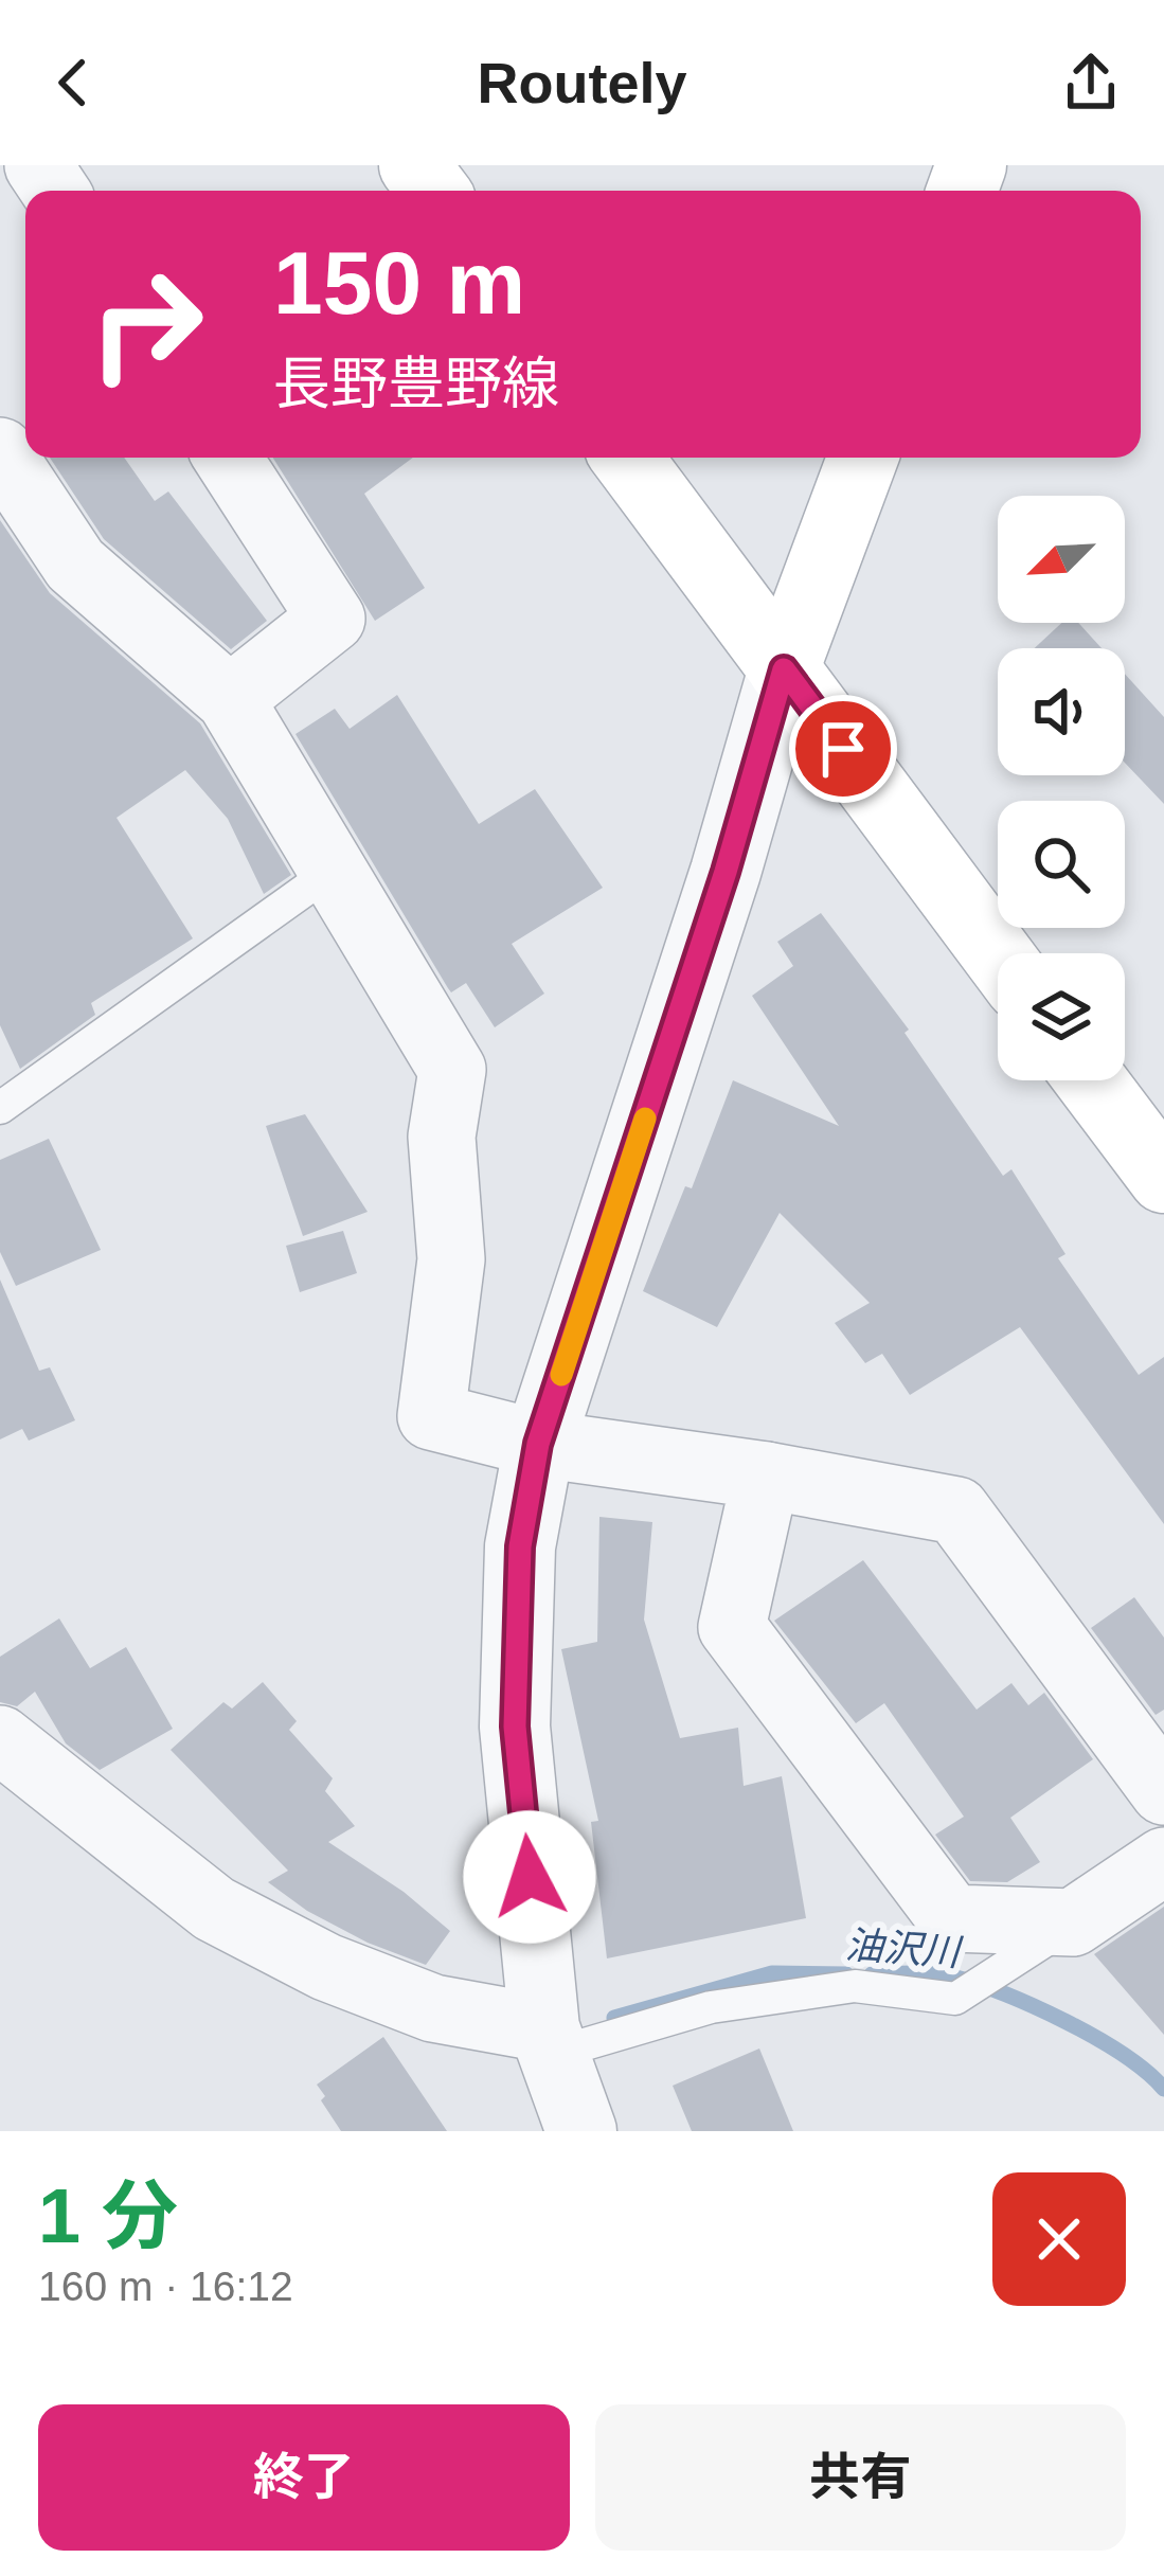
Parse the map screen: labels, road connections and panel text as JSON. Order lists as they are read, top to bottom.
{
  "water": ["油沢川"],
  "north": "bottom left",
  "page": {
    "header": "Routely",
    "turn": ["150 m", "長野豊野線"],
    "heading": ["1 分", "160 m · 16:12"],
    "buttons": ["終了", "共有"]
  }
}
